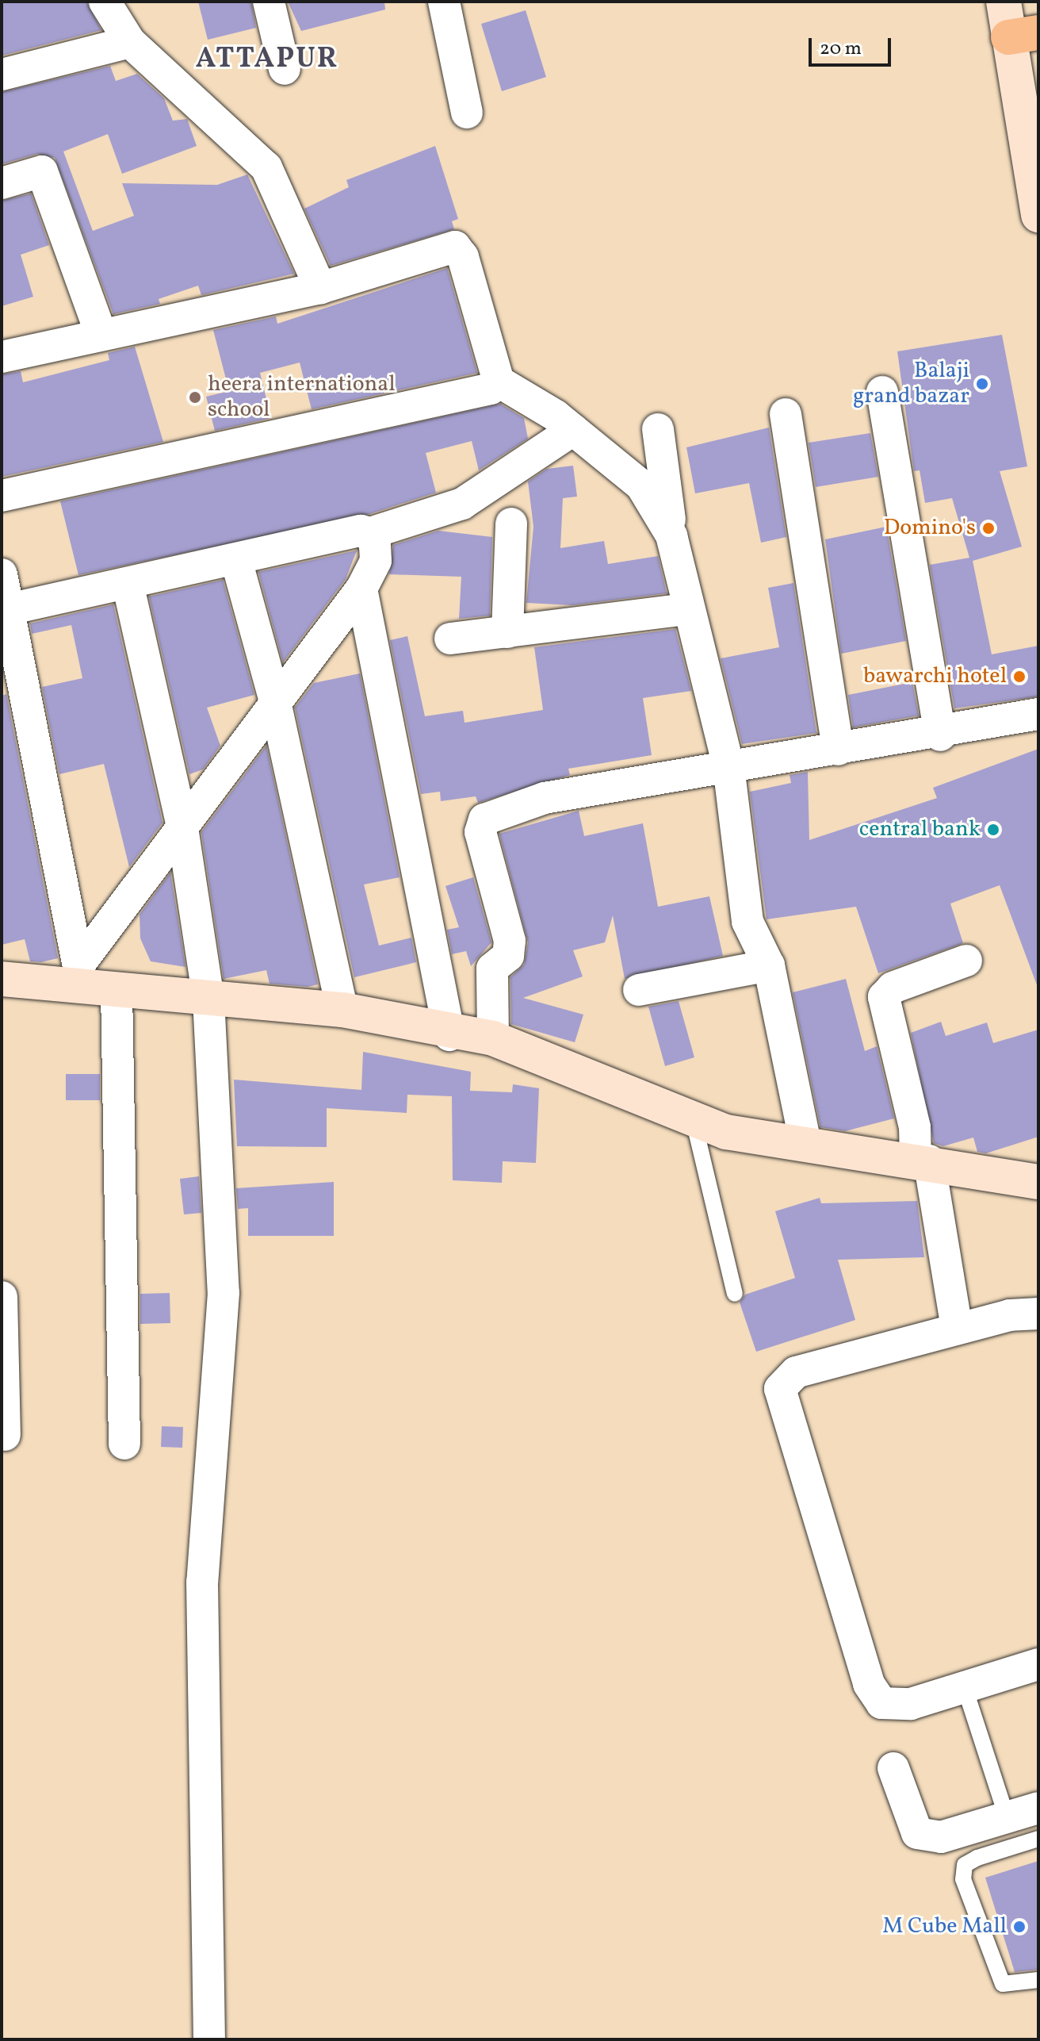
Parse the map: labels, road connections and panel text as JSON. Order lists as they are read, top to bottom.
{
  "districts": ["ATTAPUR"],
  "places": [
    "Balaji grand bazar",
    "heera international school",
    "Domino's",
    "bawarchi hotel",
    "central bank",
    "M Cube Mall"
  ],
  "scale_bar": "20 m"
}
